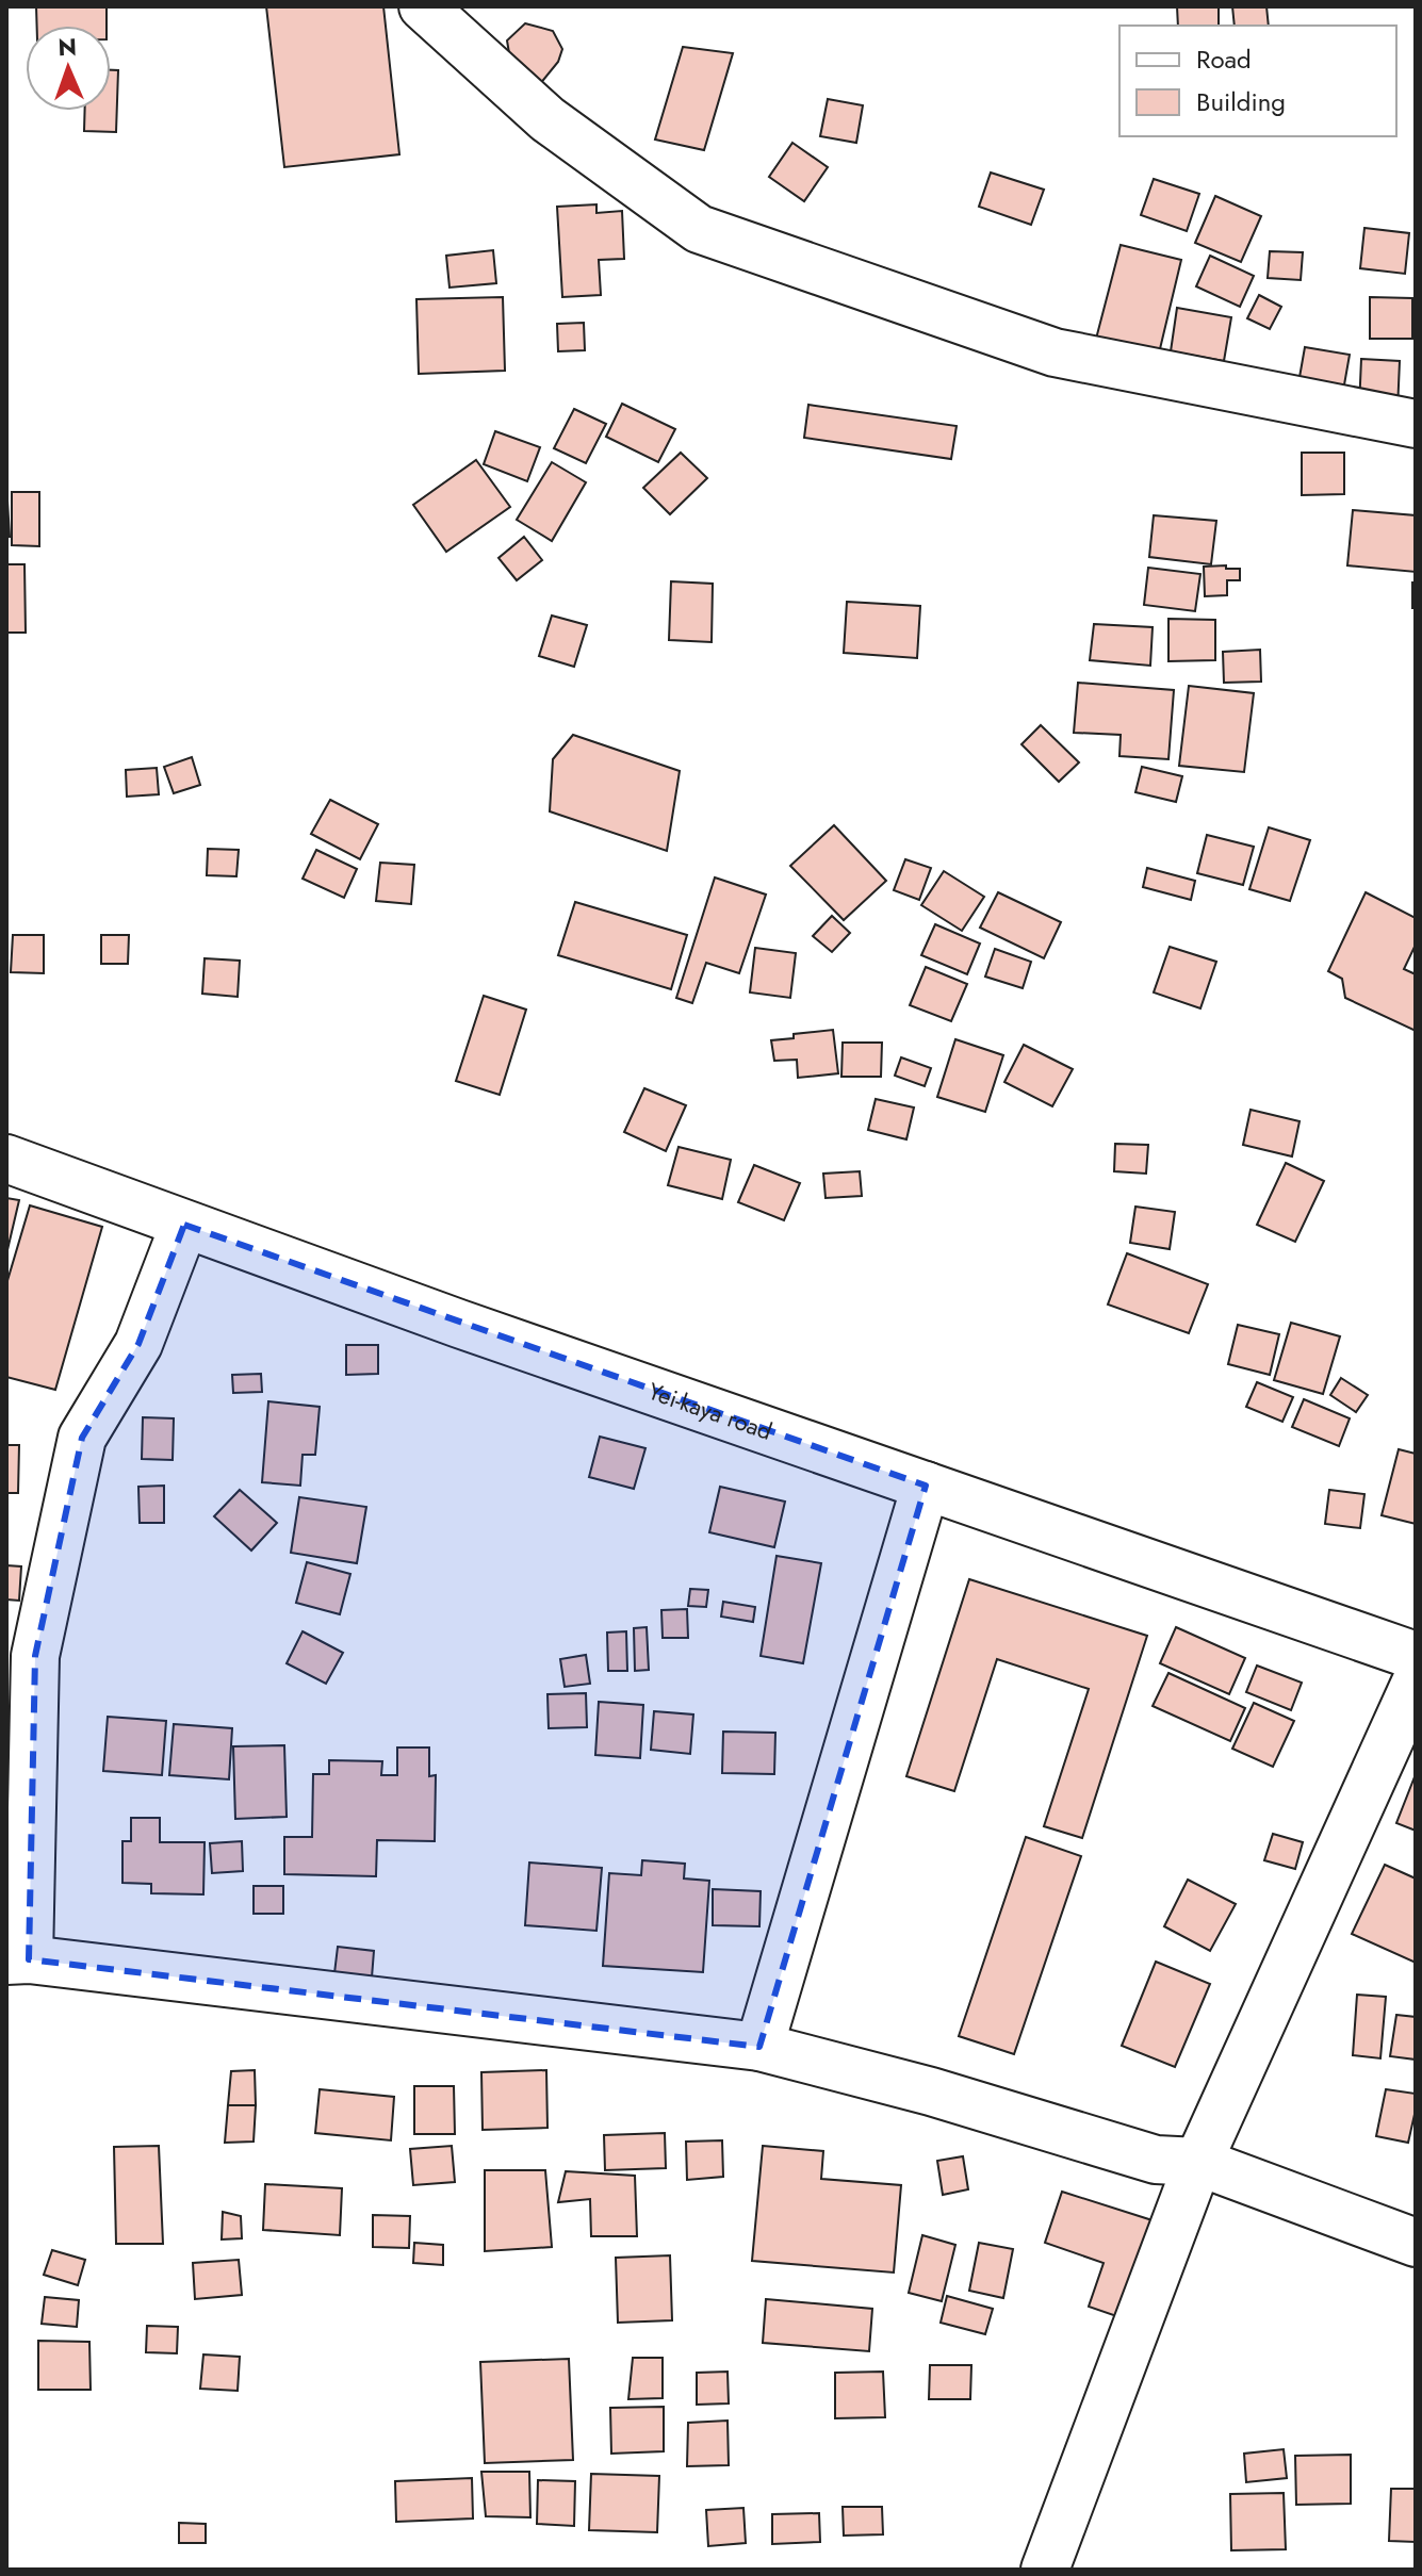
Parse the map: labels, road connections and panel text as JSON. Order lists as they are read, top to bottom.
{
  "streets": {
    "street": ["Yei-kaya road"]
  },
  "legend": ["Road", "Building"],
  "north": "top"
}
